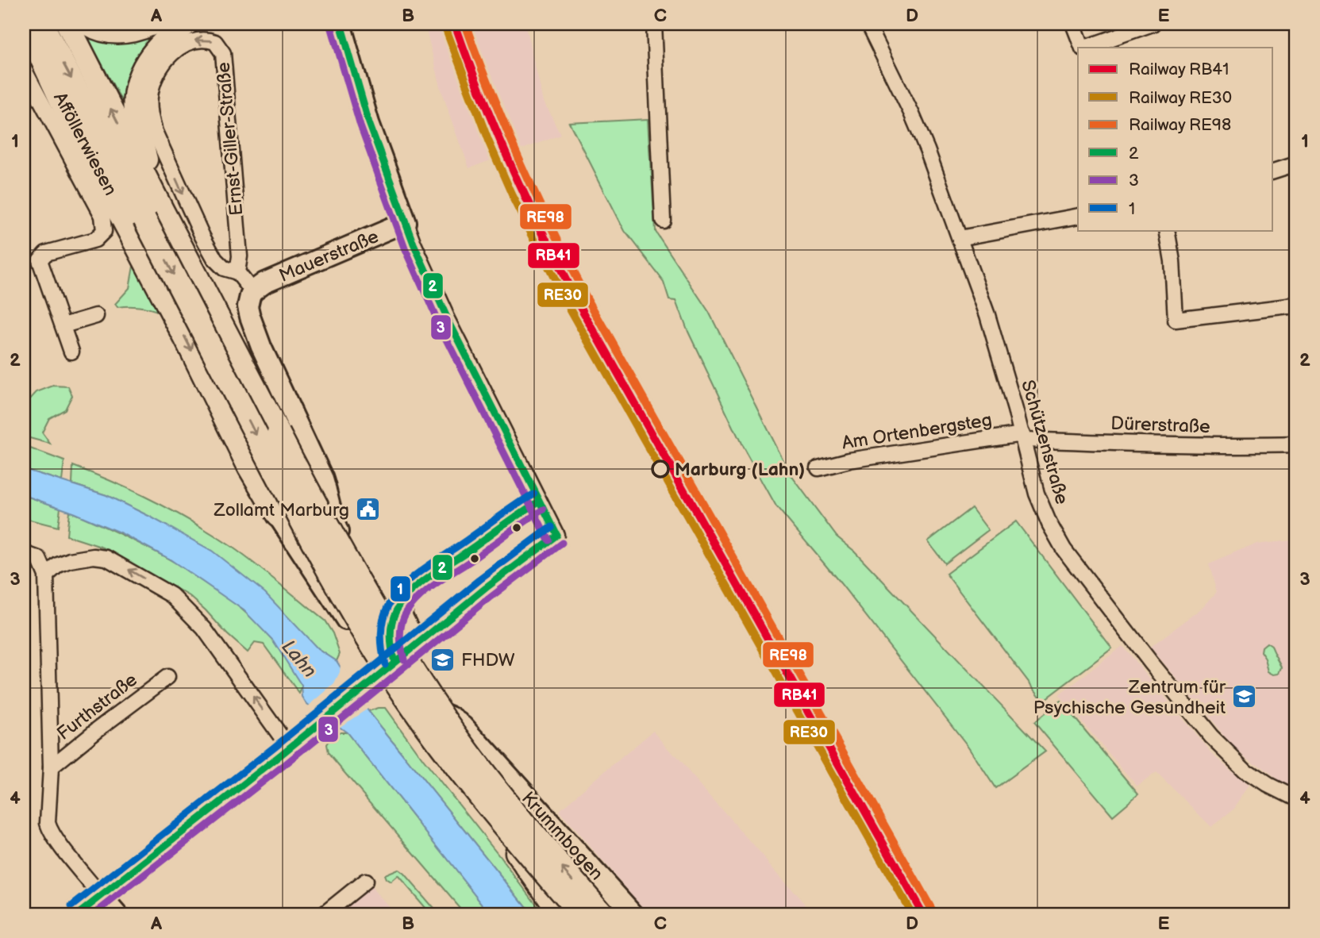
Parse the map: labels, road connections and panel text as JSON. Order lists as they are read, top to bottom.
{
  "streets": {
    "main road": ["Mauerstraße", "Krummbogen"],
    "street": [
      "Ernst-Giller-Straße",
      "Afföllerwiesen",
      "Dürerstraße",
      "Am Ortenbergsteg",
      "Schützenstraße",
      "Furthstraße"
    ]
  },
  "crossings": [
    ["Ernst-Giller-Straße", "Mauerstraße"],
    ["Dürerstraße", "Am Ortenbergsteg"],
    ["Dürerstraße", "Schützenstraße"],
    ["Am Ortenbergsteg", "Schützenstraße"]
  ],
  "water": ["Lahn"],
  "places": {
    "other": ["Marburg (Lahn)"],
    "public building": ["Zollamt Marburg"],
    "school or university": ["FHDW", "Zentrum für Psychische Gesundheit"]
  },
  "lines": [
    "rail line RB41",
    "rail line RE98",
    "transit line 2",
    "transit line 3",
    "rail line RE30",
    "transit line 1"
  ],
  "legend": [
    "Railway RB41",
    "Railway RE30",
    "Railway RE98",
    "2",
    "3",
    "1"
  ],
  "grid": {
    "columns": [
      "A",
      "B",
      "C",
      "D",
      "E"
    ],
    "rows": [
      "1",
      "2",
      "3",
      "4"
    ]
  }
}
